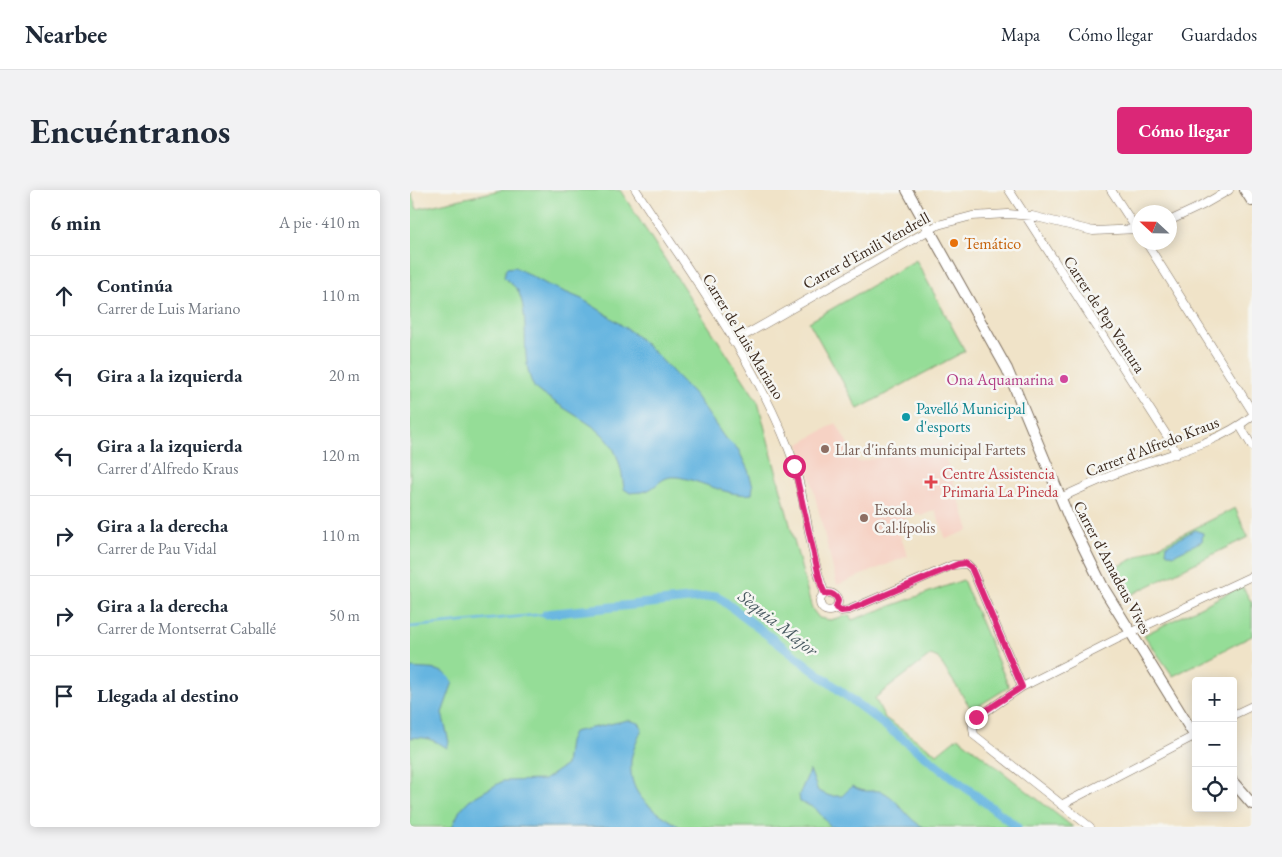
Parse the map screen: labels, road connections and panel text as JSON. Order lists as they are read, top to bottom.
{
  "streets": {
    "street": [
      "Carrer d'Emili Vendrell",
      "Carrer de Pep Ventura",
      "Carrer de Luis Mariano",
      "Carrer d'Alfredo Kraus",
      "Carrer d'Amadeus Vives"
    ]
  },
  "crossings": [
    ["Carrer d'Emili Vendrell", "Carrer de Pep Ventura"],
    ["Carrer d'Emili Vendrell", "Carrer de Luis Mariano"],
    ["Carrer d'Emili Vendrell", "Carrer d'Amadeus Vives"],
    ["Carrer de Pep Ventura", "Carrer d'Alfredo Kraus"],
    ["Carrer d'Alfredo Kraus", "Carrer d'Amadeus Vives"]
  ],
  "water": ["Sèquia Major"],
  "places": {
    "other": [
      "Temático",
      "Ona Aquamarina",
      "Pavelló Municipal d'esports",
      "Llar d'infants municipal Fartets",
      "Escola Cal·lípolis"
    ],
    "health": ["Centre Assistencia Primaria La Pineda"]
  },
  "north": "left",
  "page": {
    "header": "Nearbee",
    "nav": ["Mapa", "Cómo llegar", "Guardados"],
    "buttons": "Cómo llegar",
    "title": "Encuéntranos",
    "heading": ["6 min", "A pie · 410 m"],
    "list": [
      ["Continúa", "Carrer de Luis Mariano", "110 m"],
      ["Gira a la izquierda", "20 m"],
      ["Gira a la izquierda", "Carrer d'Alfredo Kraus", "120 m"],
      ["Gira a la derecha", "Carrer de Pau Vidal", "110 m"],
      ["Gira a la derecha", "Carrer de Montserrat Caballé", "50 m"],
      "Llegada al destino"
    ],
    "map_buttons": ["+", "−"]
  }
}
